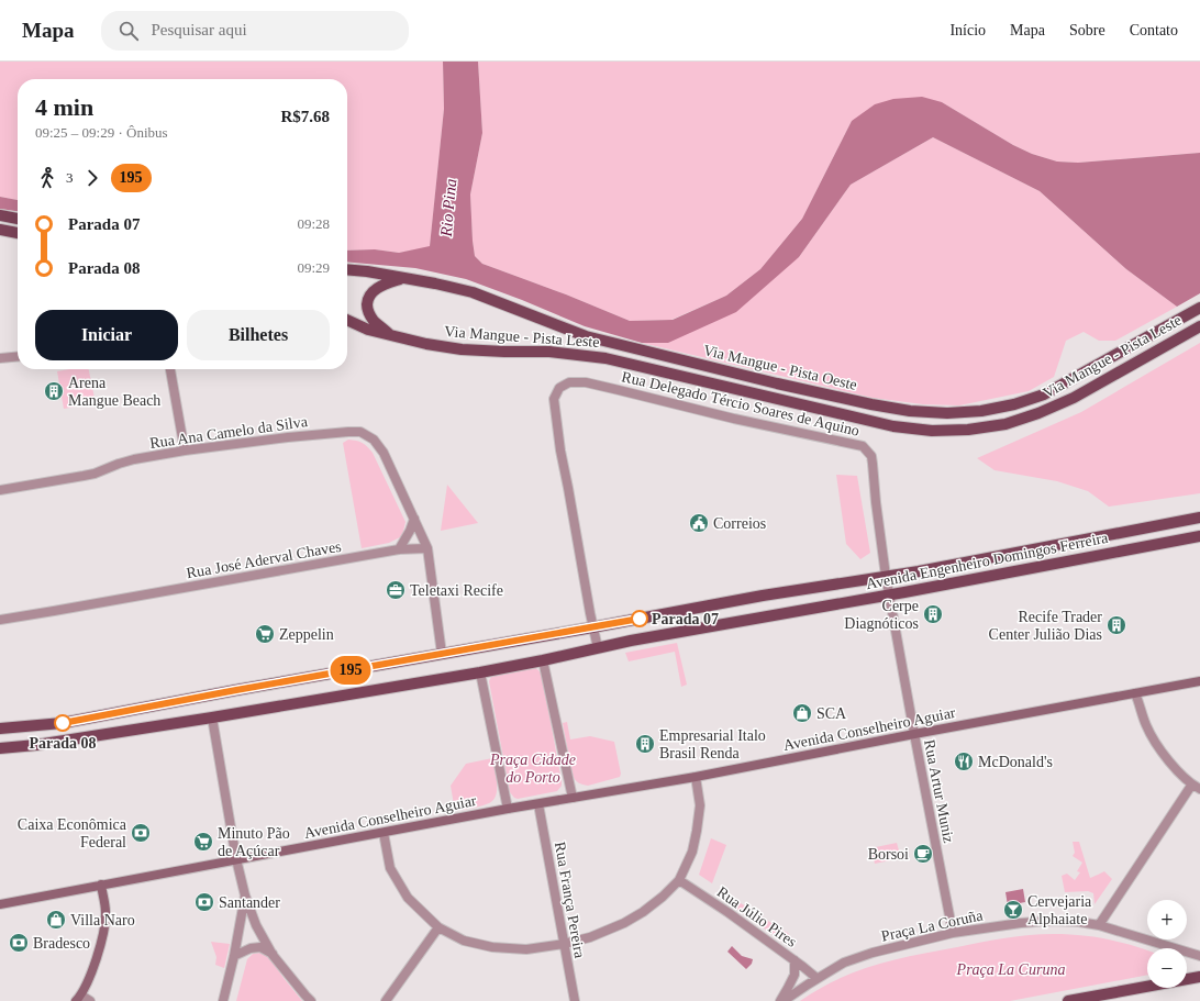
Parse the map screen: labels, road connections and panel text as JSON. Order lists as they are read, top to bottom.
{
  "streets": {
    "main road": [
      "Via Mangue - Pista Leste",
      "Via Mangue - Pista Oeste",
      "Avenida Engenheiro Domingos Ferreira",
      "Avenida Conselheiro Aguiar"
    ],
    "street": [
      "Rua Delegado Tércio Soares de Aquino",
      "Rua Ana Camelo da Silva",
      "Rua José Aderval Chaves",
      "Rua Artur Muniz",
      "Rua França Pereira",
      "Rua Júlio Pires",
      "Praça La Coruña"
    ]
  },
  "crossings": [
    ["Rua Delegado Tércio Soares de Aquino", "Avenida Engenheiro Domingos Ferreira"],
    ["Rua Delegado Tércio Soares de Aquino", "Rua Artur Muniz"],
    ["Rua Ana Camelo da Silva", "Rua José Aderval Chaves"],
    ["Avenida Engenheiro Domingos Ferreira", "Rua Artur Muniz"],
    ["Avenida Conselheiro Aguiar", "Rua Artur Muniz"],
    ["Avenida Conselheiro Aguiar", "Rua França Pereira"],
    ["Rua Artur Muniz", "Praça La Coruña"],
    ["Rua Júlio Pires", "Praça La Coruña"]
  ],
  "water": ["Rio Pina"],
  "parks": ["Praça Cidade do Porto", "Praça La Curuna"],
  "places": {
    "building": [
      "Arena Mangue Beach",
      "Cerpe Diagnóticos",
      "Recife Trader Center Julião Dias",
      "Empresarial Italo Brasil Renda"
    ],
    "public building": ["Correios"],
    "office": ["Teletaxi Recife"],
    "other": ["Parada 07", "Parada 08"],
    "supermarket": ["Zeppelin", "Minuto Pão de Açúcar"],
    "shop": ["SCA", "Villa Naro"],
    "restaurant": ["McDonald's"],
    "bank": ["Caixa Econômica Federal", "Santander", "Bradesco"],
    "cafe": ["Borsoi"],
    "bar": ["Cervejaria Alphaiate"]
  },
  "lines": ["bus line 195"],
  "page": {
    "header": "Mapa",
    "search": "Pesquisar aqui",
    "nav": [
      "Início",
      "Mapa",
      "Sobre",
      "Contato"
    ],
    "on_map": "195",
    "heading": ["4 min", "09:25 – 09:29 · Ônibus", "R$7.68"],
    "legs": ["3", "195"],
    "list": [
      {
        "name": "Parada 07",
        "value": "09:28"
      },
      {
        "name": "Parada 08",
        "value": "09:29"
      }
    ],
    "buttons": ["Iniciar", "Bilhetes"],
    "map_buttons": ["+", "−"]
  }
}
